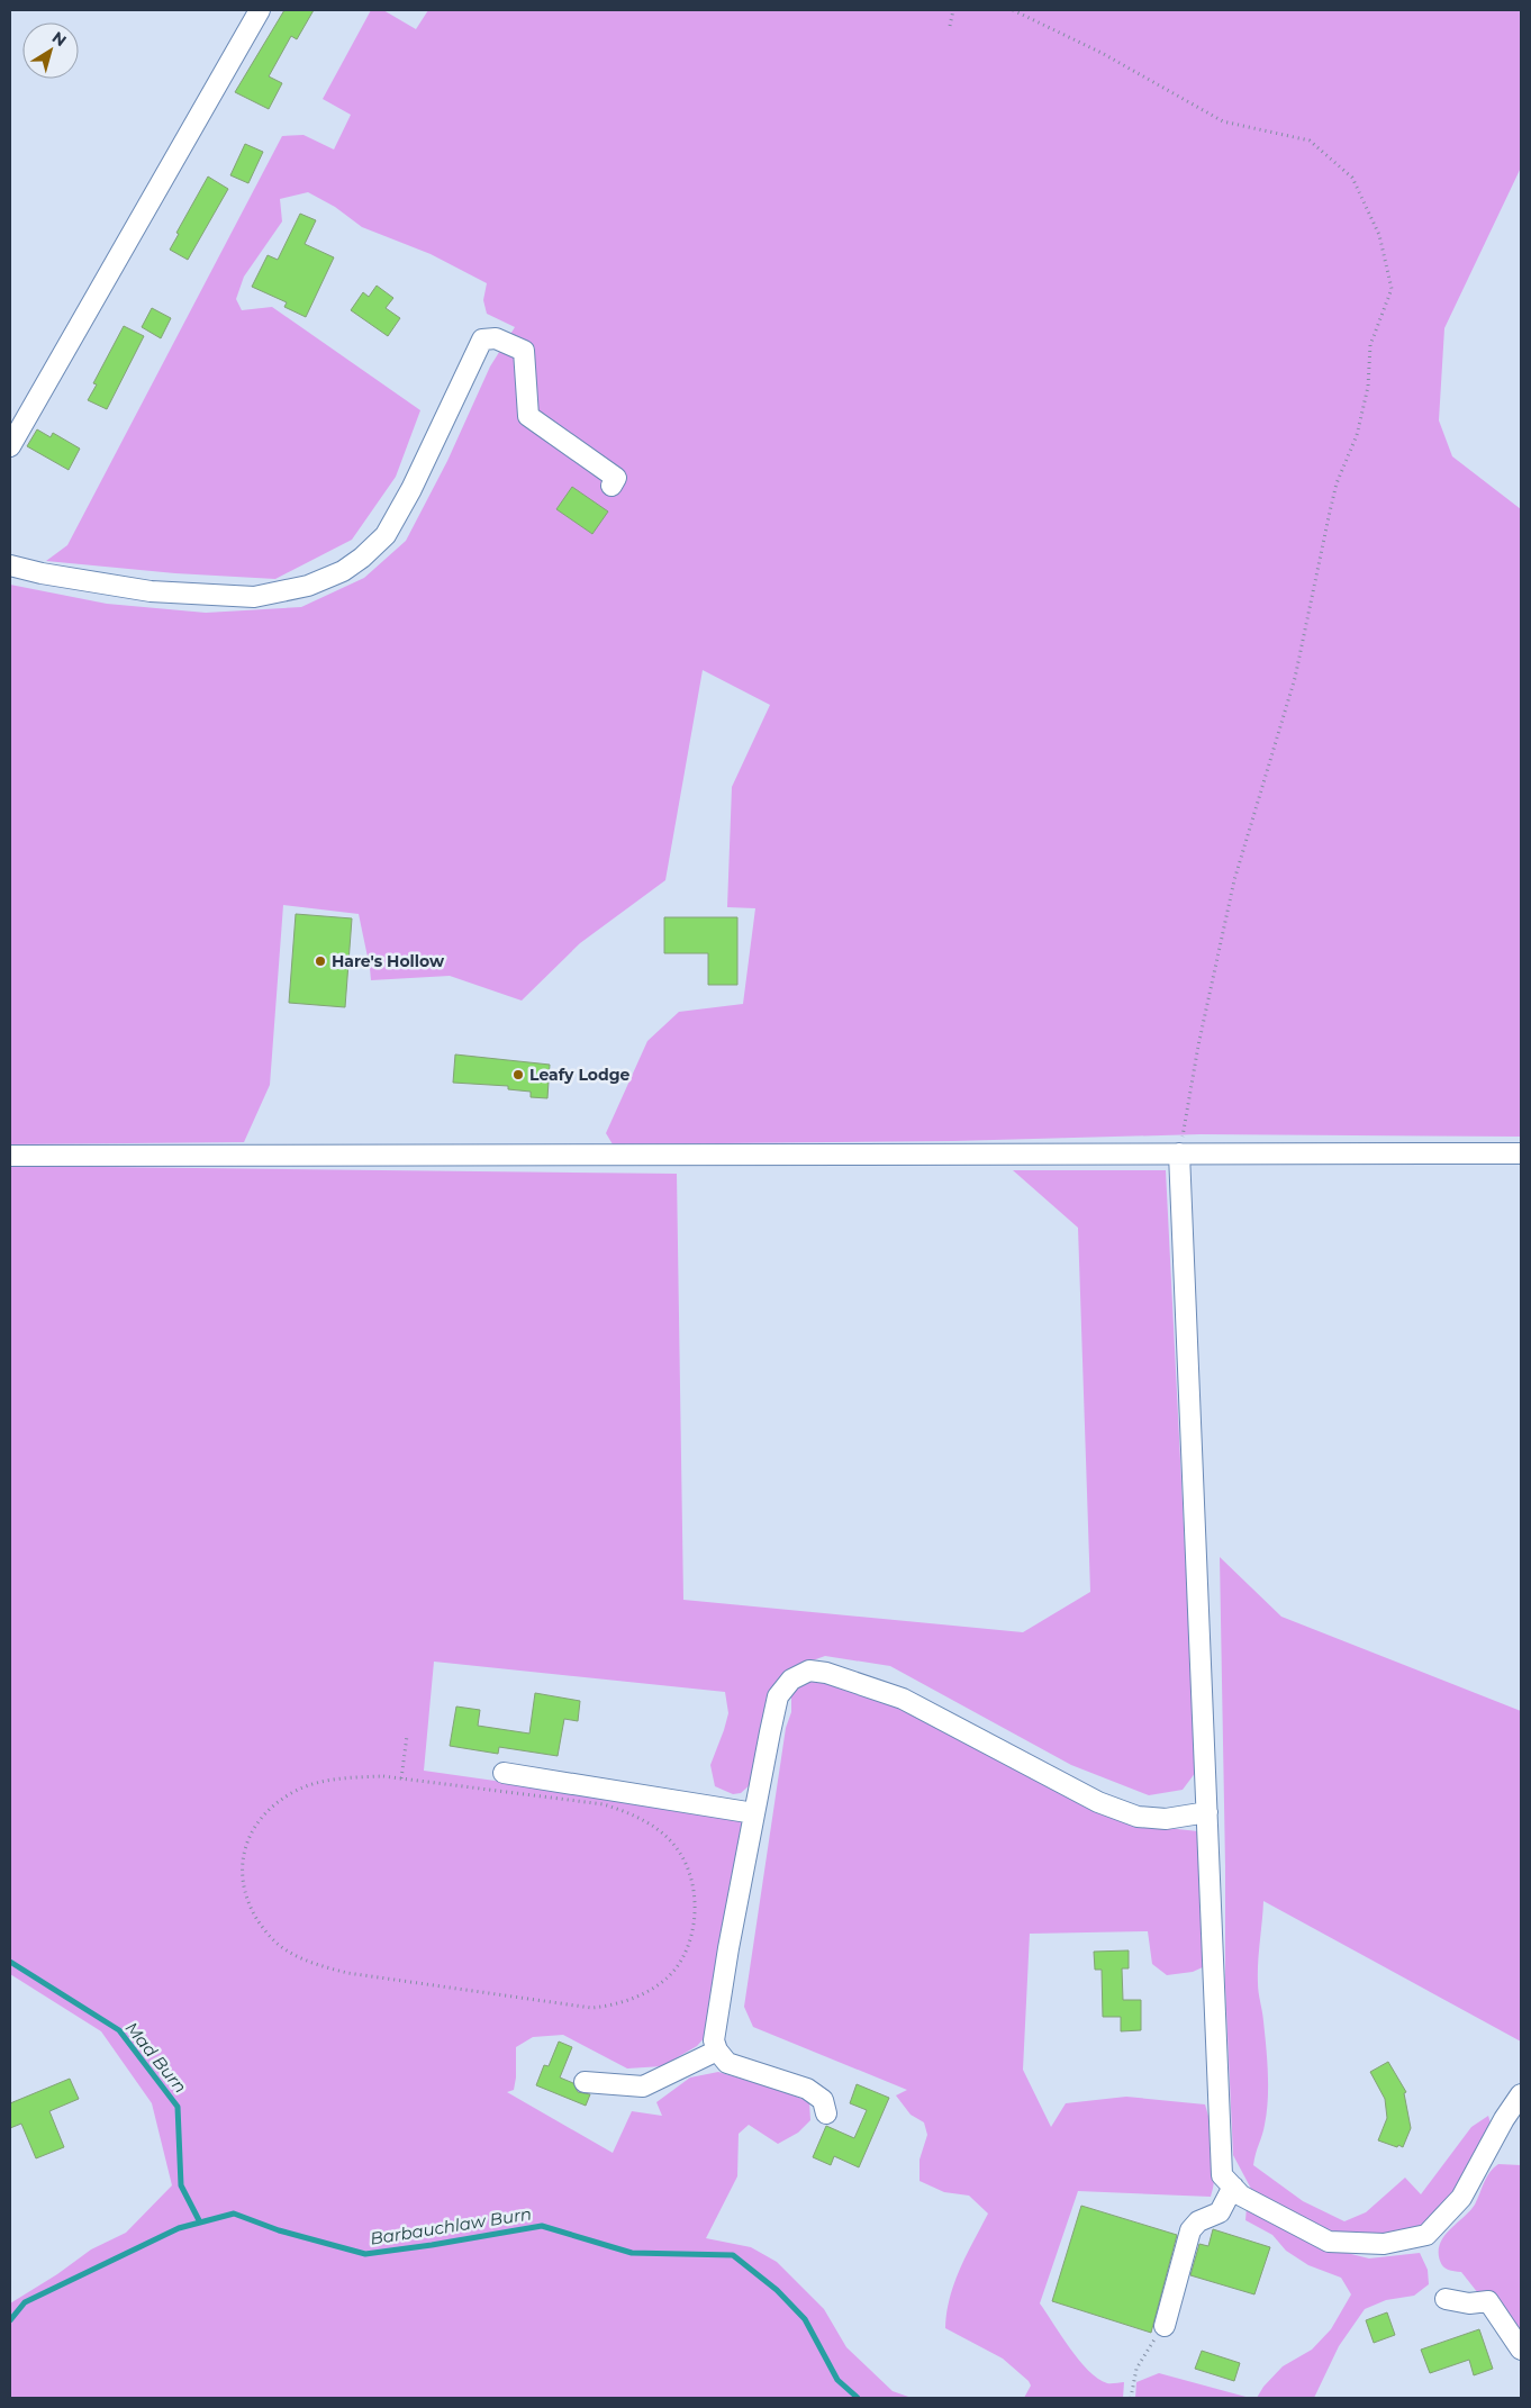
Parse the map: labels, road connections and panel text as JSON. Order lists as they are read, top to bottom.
{
  "water": ["Mad Burn", "Barbauchlaw Burn"],
  "places": ["Hare's Hollow", "Leafy Lodge"],
  "north": "top right"
}
